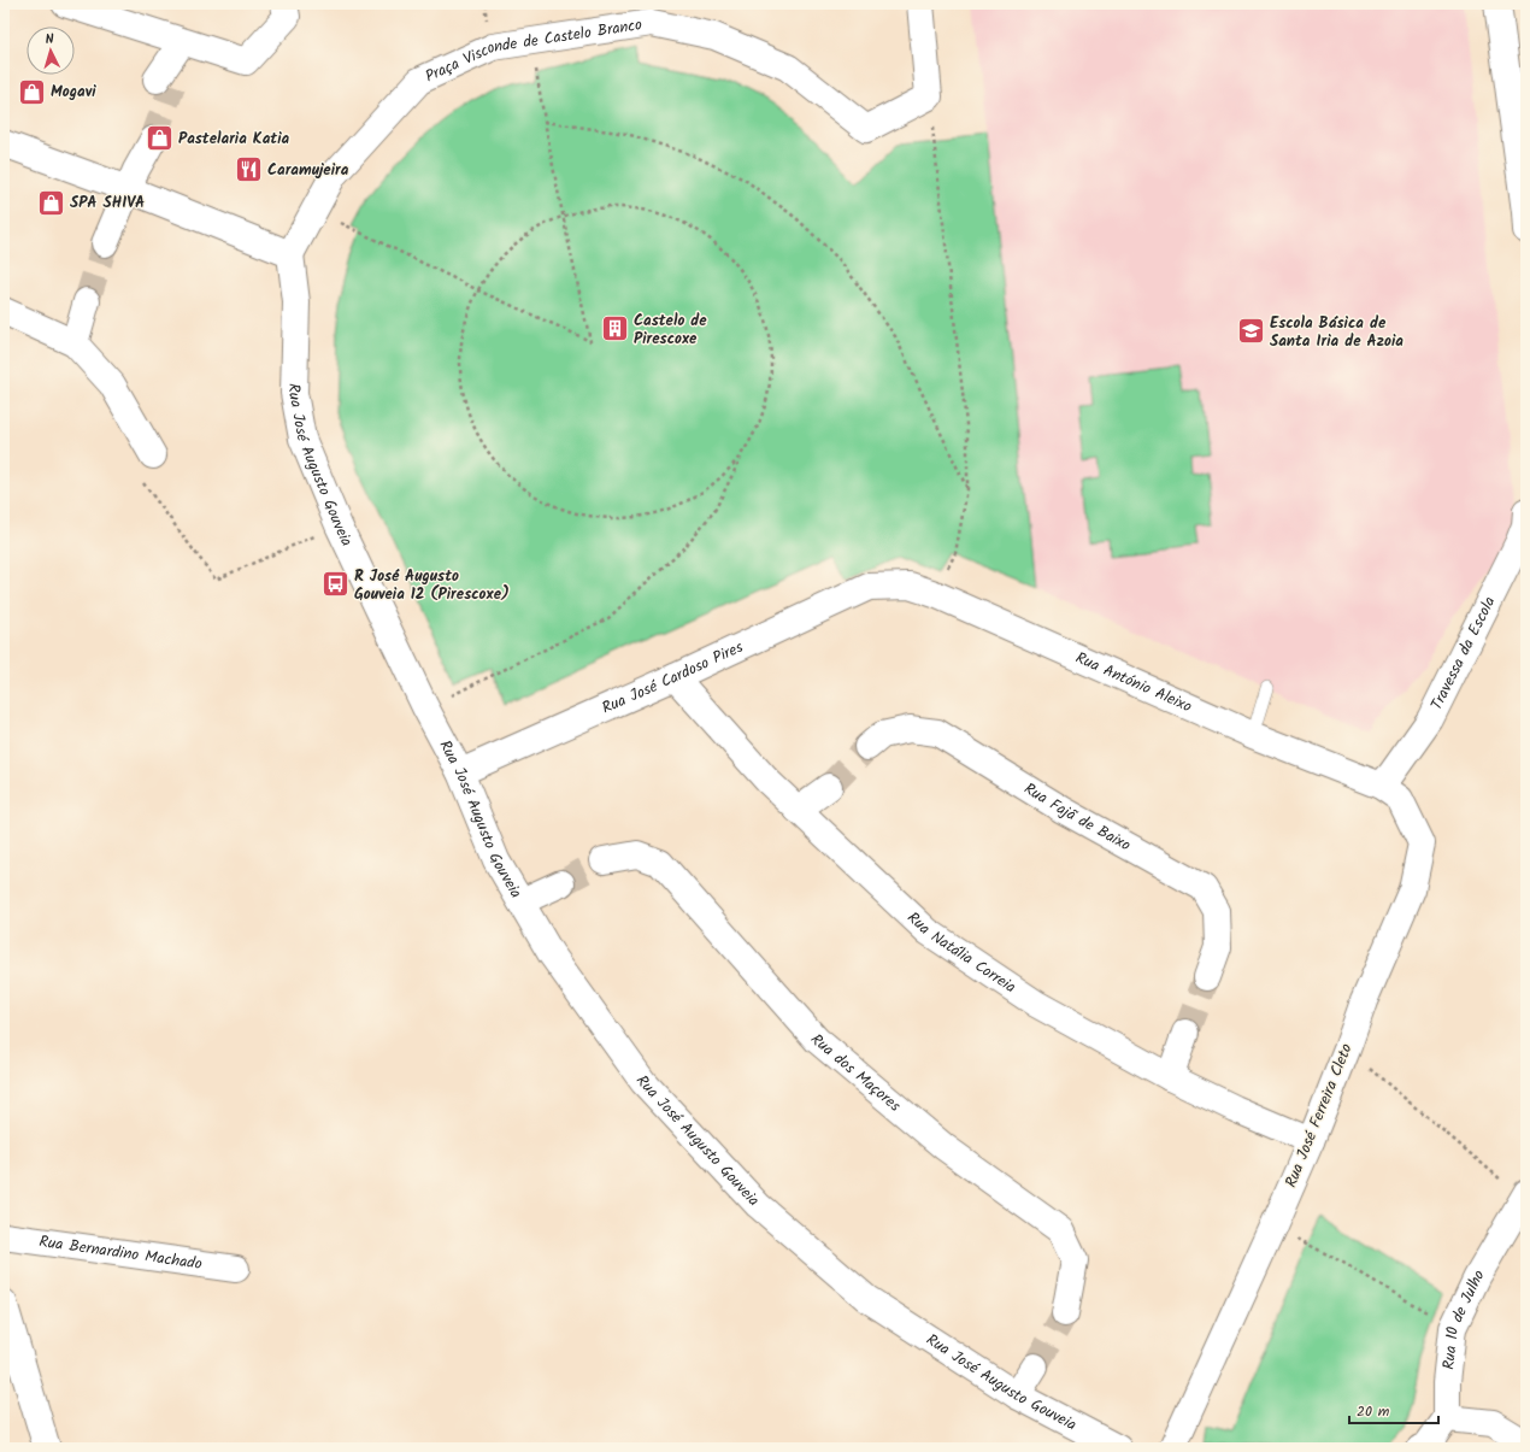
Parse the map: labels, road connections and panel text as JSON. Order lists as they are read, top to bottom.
{
  "streets": {
    "street": [
      "Praça Visconde de Castelo Branco",
      "Rua José Augusto Gouveia",
      "Travessa da Escola",
      "Rua José Cardoso Pires",
      "Rua António Aleixo",
      "Rua Fajã de Baixo",
      "Rua Natália Correia",
      "Rua dos Maçores",
      "Rua José Ferreira Cleto",
      "Rua Bernardino Machado",
      "Rua 10 de Julho"
    ]
  },
  "crossings": [
    ["Praça Visconde de Castelo Branco", "Rua José Augusto Gouveia"],
    ["Rua José Augusto Gouveia", "Rua José Cardoso Pires"],
    ["Travessa da Escola", "Rua António Aleixo"],
    ["Travessa da Escola", "Rua José Ferreira Cleto"],
    ["Rua José Cardoso Pires", "Rua António Aleixo"],
    ["Rua José Cardoso Pires", "Rua Natália Correia"],
    ["Rua António Aleixo", "Rua José Ferreira Cleto"],
    ["Rua Natália Correia", "Rua José Ferreira Cleto"]
  ],
  "places": {
    "shop": ["Mogavi", "Pastelaria Katia", "SPA SHIVA"],
    "restaurant": ["Caramujeira"],
    "building": ["Castelo de Pirescoxe"],
    "school or university": ["Escola Básica de Santa Iria de Azoia"],
    "bus stop": ["R José Augusto Gouveia 12 (Pirescoxe)"]
  },
  "scale_bar": "20 m",
  "north": "top"
}
